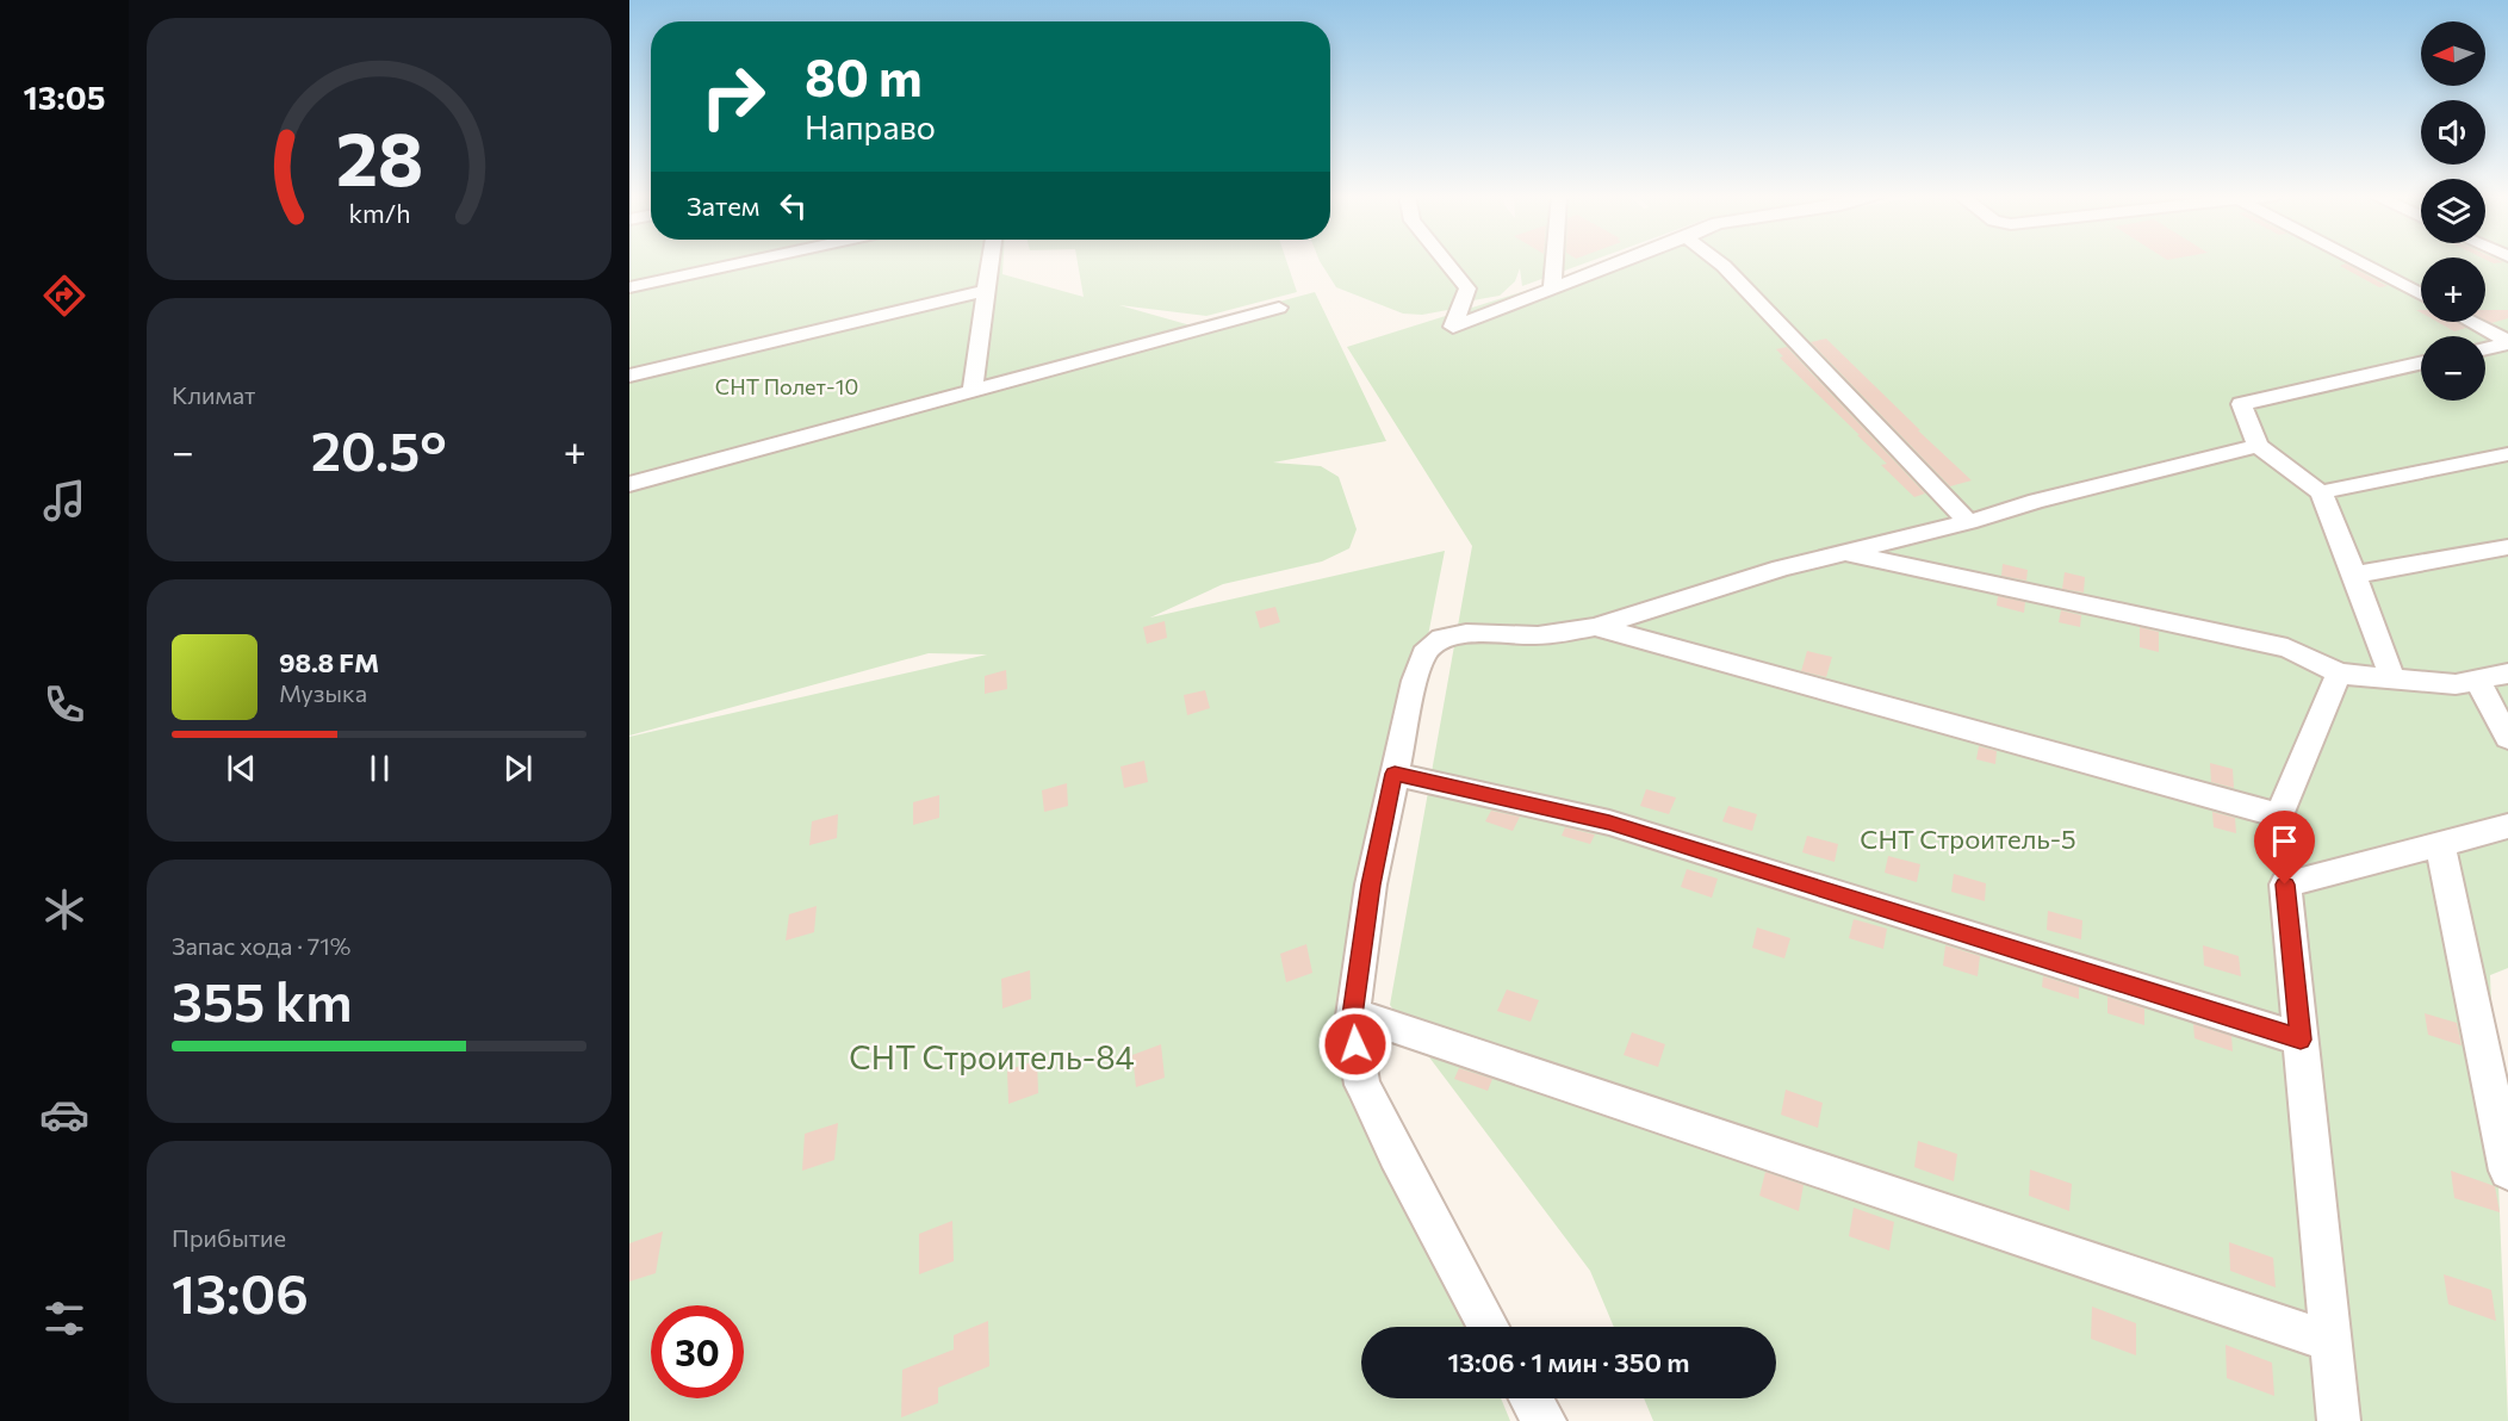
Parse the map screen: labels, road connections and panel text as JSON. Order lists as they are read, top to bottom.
{
  "parks": ["СНТ Полет-10", "СНТ Строитель-5", "СНТ Строитель-84"],
  "north": "left",
  "page": {
    "tabs": "13:05",
    "map_buttons": ["+", "−"],
    "turn": ["80 m", "Направо"],
    "then": "Затем",
    "tile": [
      "Климат",
      ["Запас хода · 71%", "355 km"],
      ["Прибытие", "13:06"]
    ],
    "heat": ["−", "20.5°", "+"],
    "song": ["98.8 FM", "Музыка"],
    "limit": "30",
    "trip": "13:06 · 1 мин · 350 m",
    "gauge": ["28", "km/h"]
  }
}
